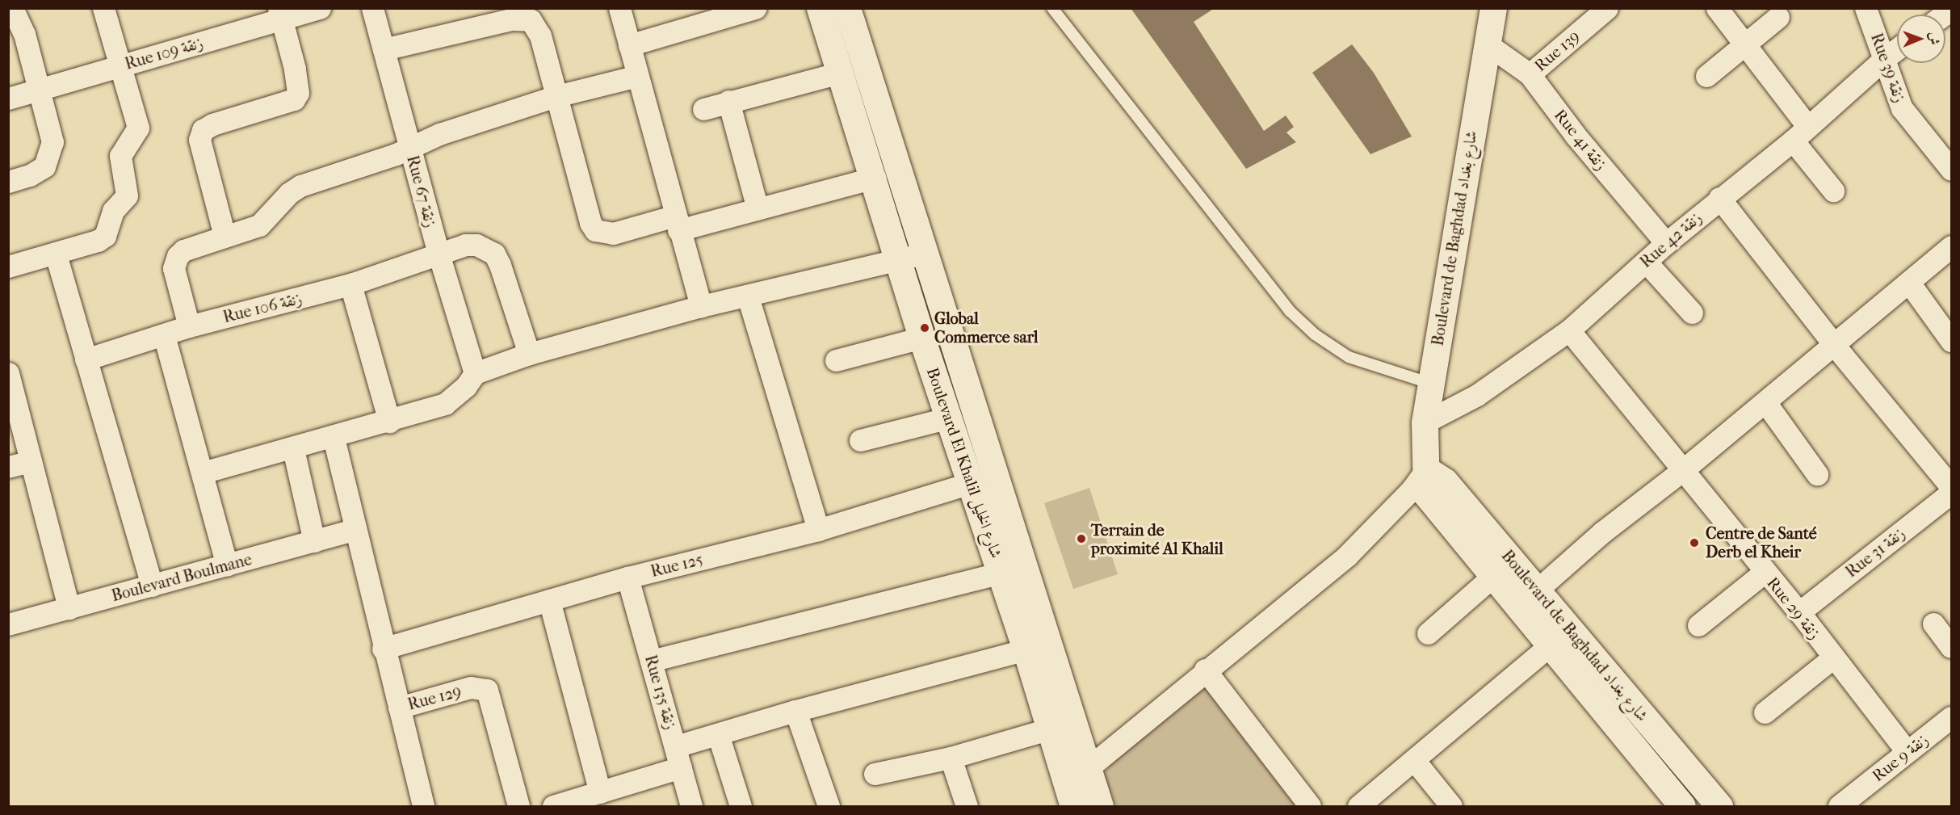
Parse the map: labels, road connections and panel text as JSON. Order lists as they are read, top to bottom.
{
  "streets": {
    "street": [
      "Rue 139",
      "Rue 109 زنقة",
      "Rue 39 زنقة",
      "Rue 41 زنقة",
      "Rue 67 زنقة",
      "Boulevard de Baghdad شارع بغداد",
      "Rue 42 زنقة",
      "Rue 106 زنقة",
      "Boulevard El Khalil شارع الخليل",
      "Rue 31 زنقة",
      "Rue 125",
      "Boulevard Boulmane",
      "Rue 29 زنقة",
      "Rue 135 زنقة",
      "Rue 129",
      "Rue 9 زنقة"
    ]
  },
  "crossings": [
    ["Rue 139", "Rue 41 زنقة"],
    ["Rue 39 زنقة", "Rue 42 زنقة"],
    ["Rue 41 زنقة", "Boulevard de Baghdad شارع بغداد"],
    ["Rue 41 زنقة", "Rue 42 زنقة"],
    ["Rue 67 زنقة", "Rue 106 زنقة"],
    ["Boulevard de Baghdad شارع بغداد", "Rue 42 زنقة"],
    ["Rue 42 زنقة", "Rue 29 زنقة"],
    ["Boulevard El Khalil شارع الخليل", "Rue 125"],
    ["Rue 31 زنقة", "Rue 29 زنقة"],
    ["Rue 125", "Rue 135 زنقة"],
    ["Rue 29 زنقة", "Rue 9 زنقة"]
  ],
  "places": ["Global Commerce sarl", "Terrain de proximité Al Khalil", "Centre de Santé Derb el Kheir"],
  "north": "right"
}
